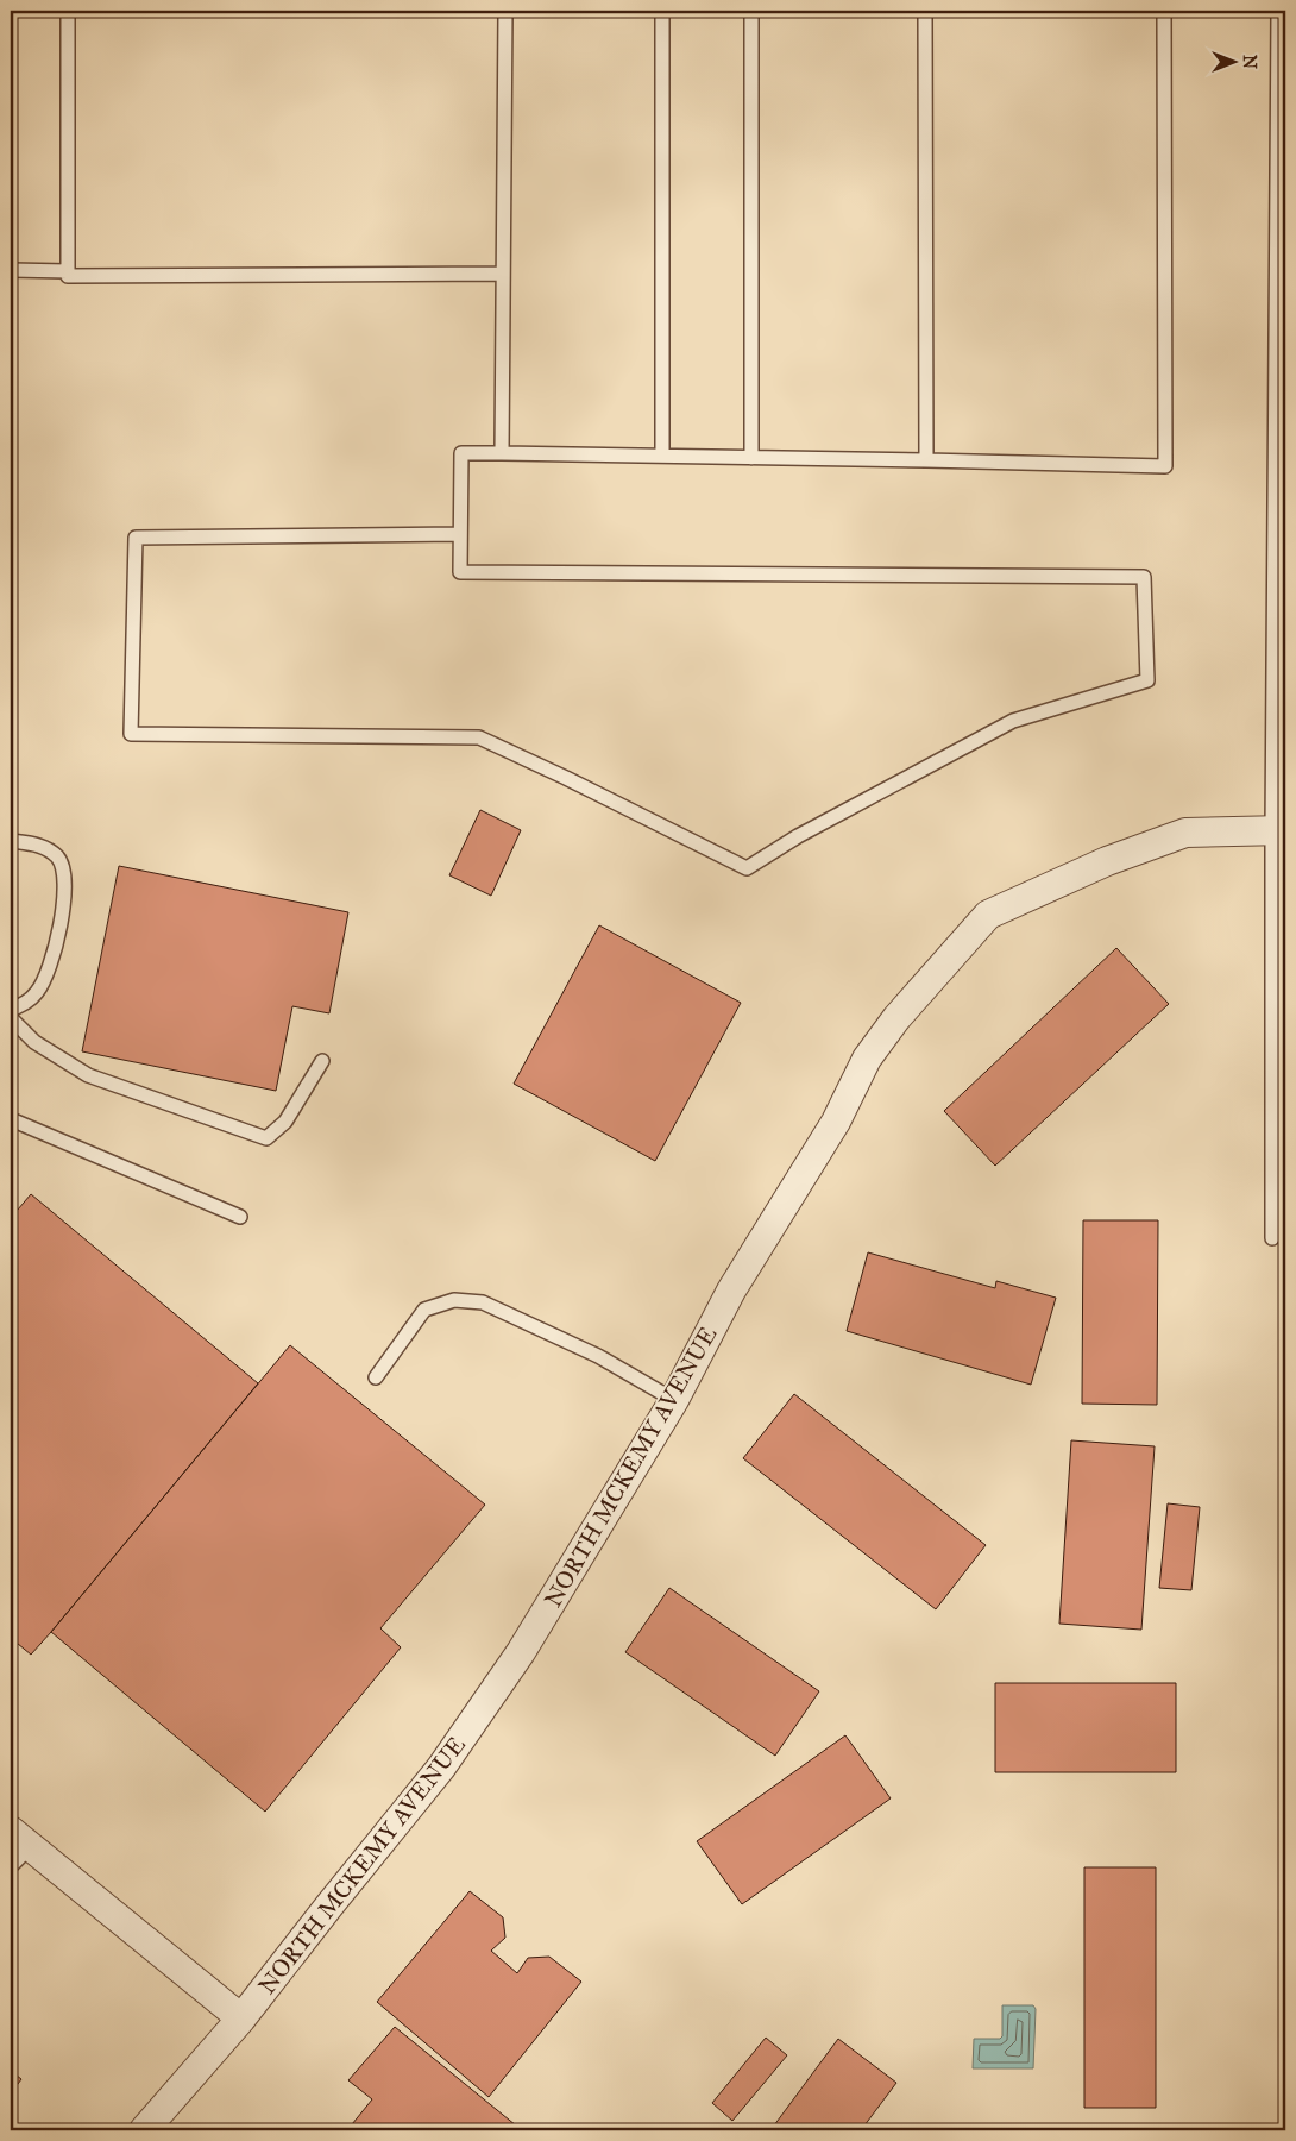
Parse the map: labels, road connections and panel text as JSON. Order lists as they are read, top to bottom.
{
  "streets": {
    "street": ["NORTH MCKEMY AVENUE"]
  },
  "north": "right"
}
